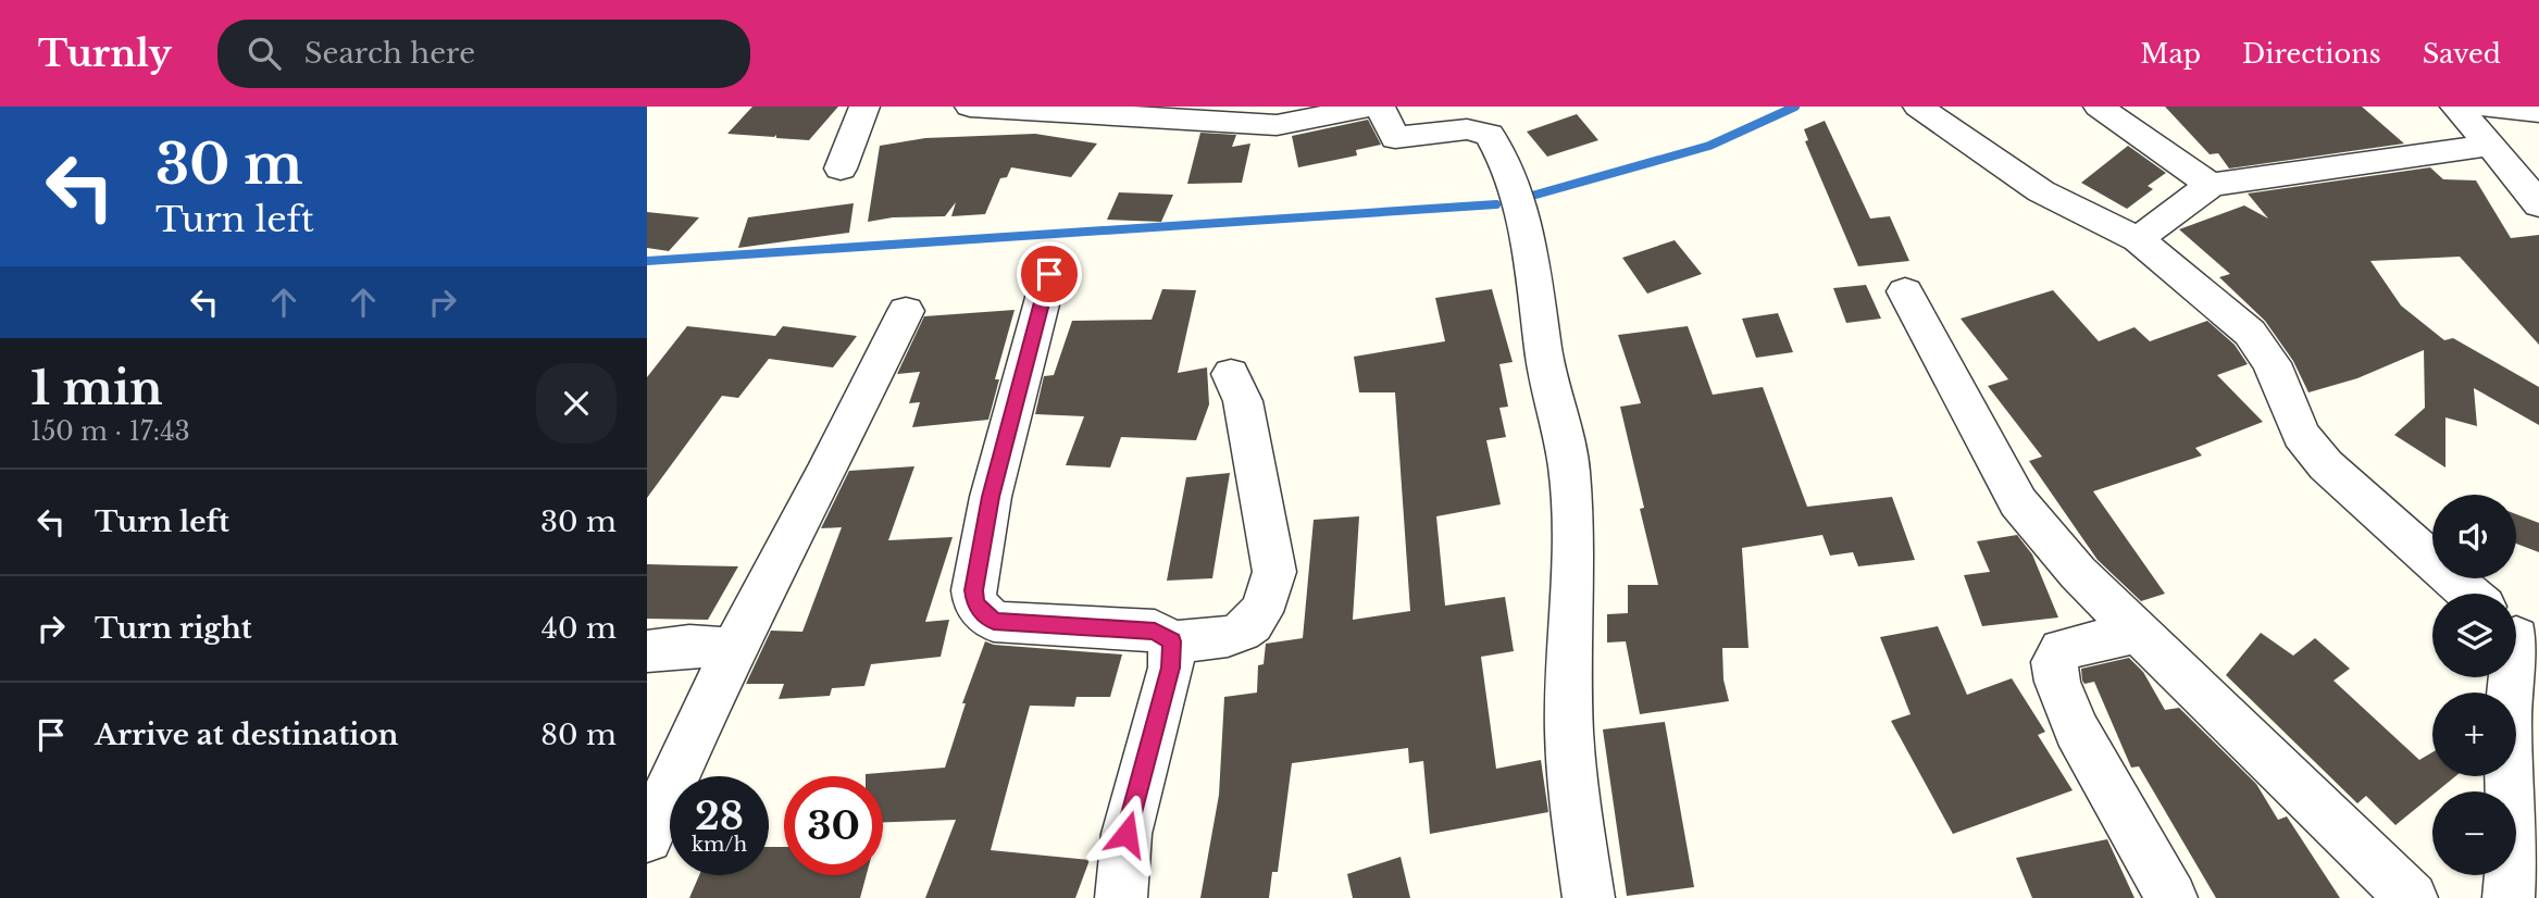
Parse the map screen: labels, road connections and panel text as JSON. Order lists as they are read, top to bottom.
{
  "page": {
    "header": "Turnly",
    "search": "Search here",
    "nav": ["Map", "Directions", "Saved"],
    "turn": ["30 m", "Turn left"],
    "heading": ["1 min", "150 m · 17:43"],
    "list": [
      {
        "name": "Turn left",
        "value": "30 m"
      },
      {
        "name": "Turn right",
        "value": "40 m"
      },
      {
        "name": "Arrive at destination",
        "value": "80 m"
      }
    ],
    "map_buttons": ["+", "−"],
    "speed": "28 km/h",
    "limit": "30"
  }
}
